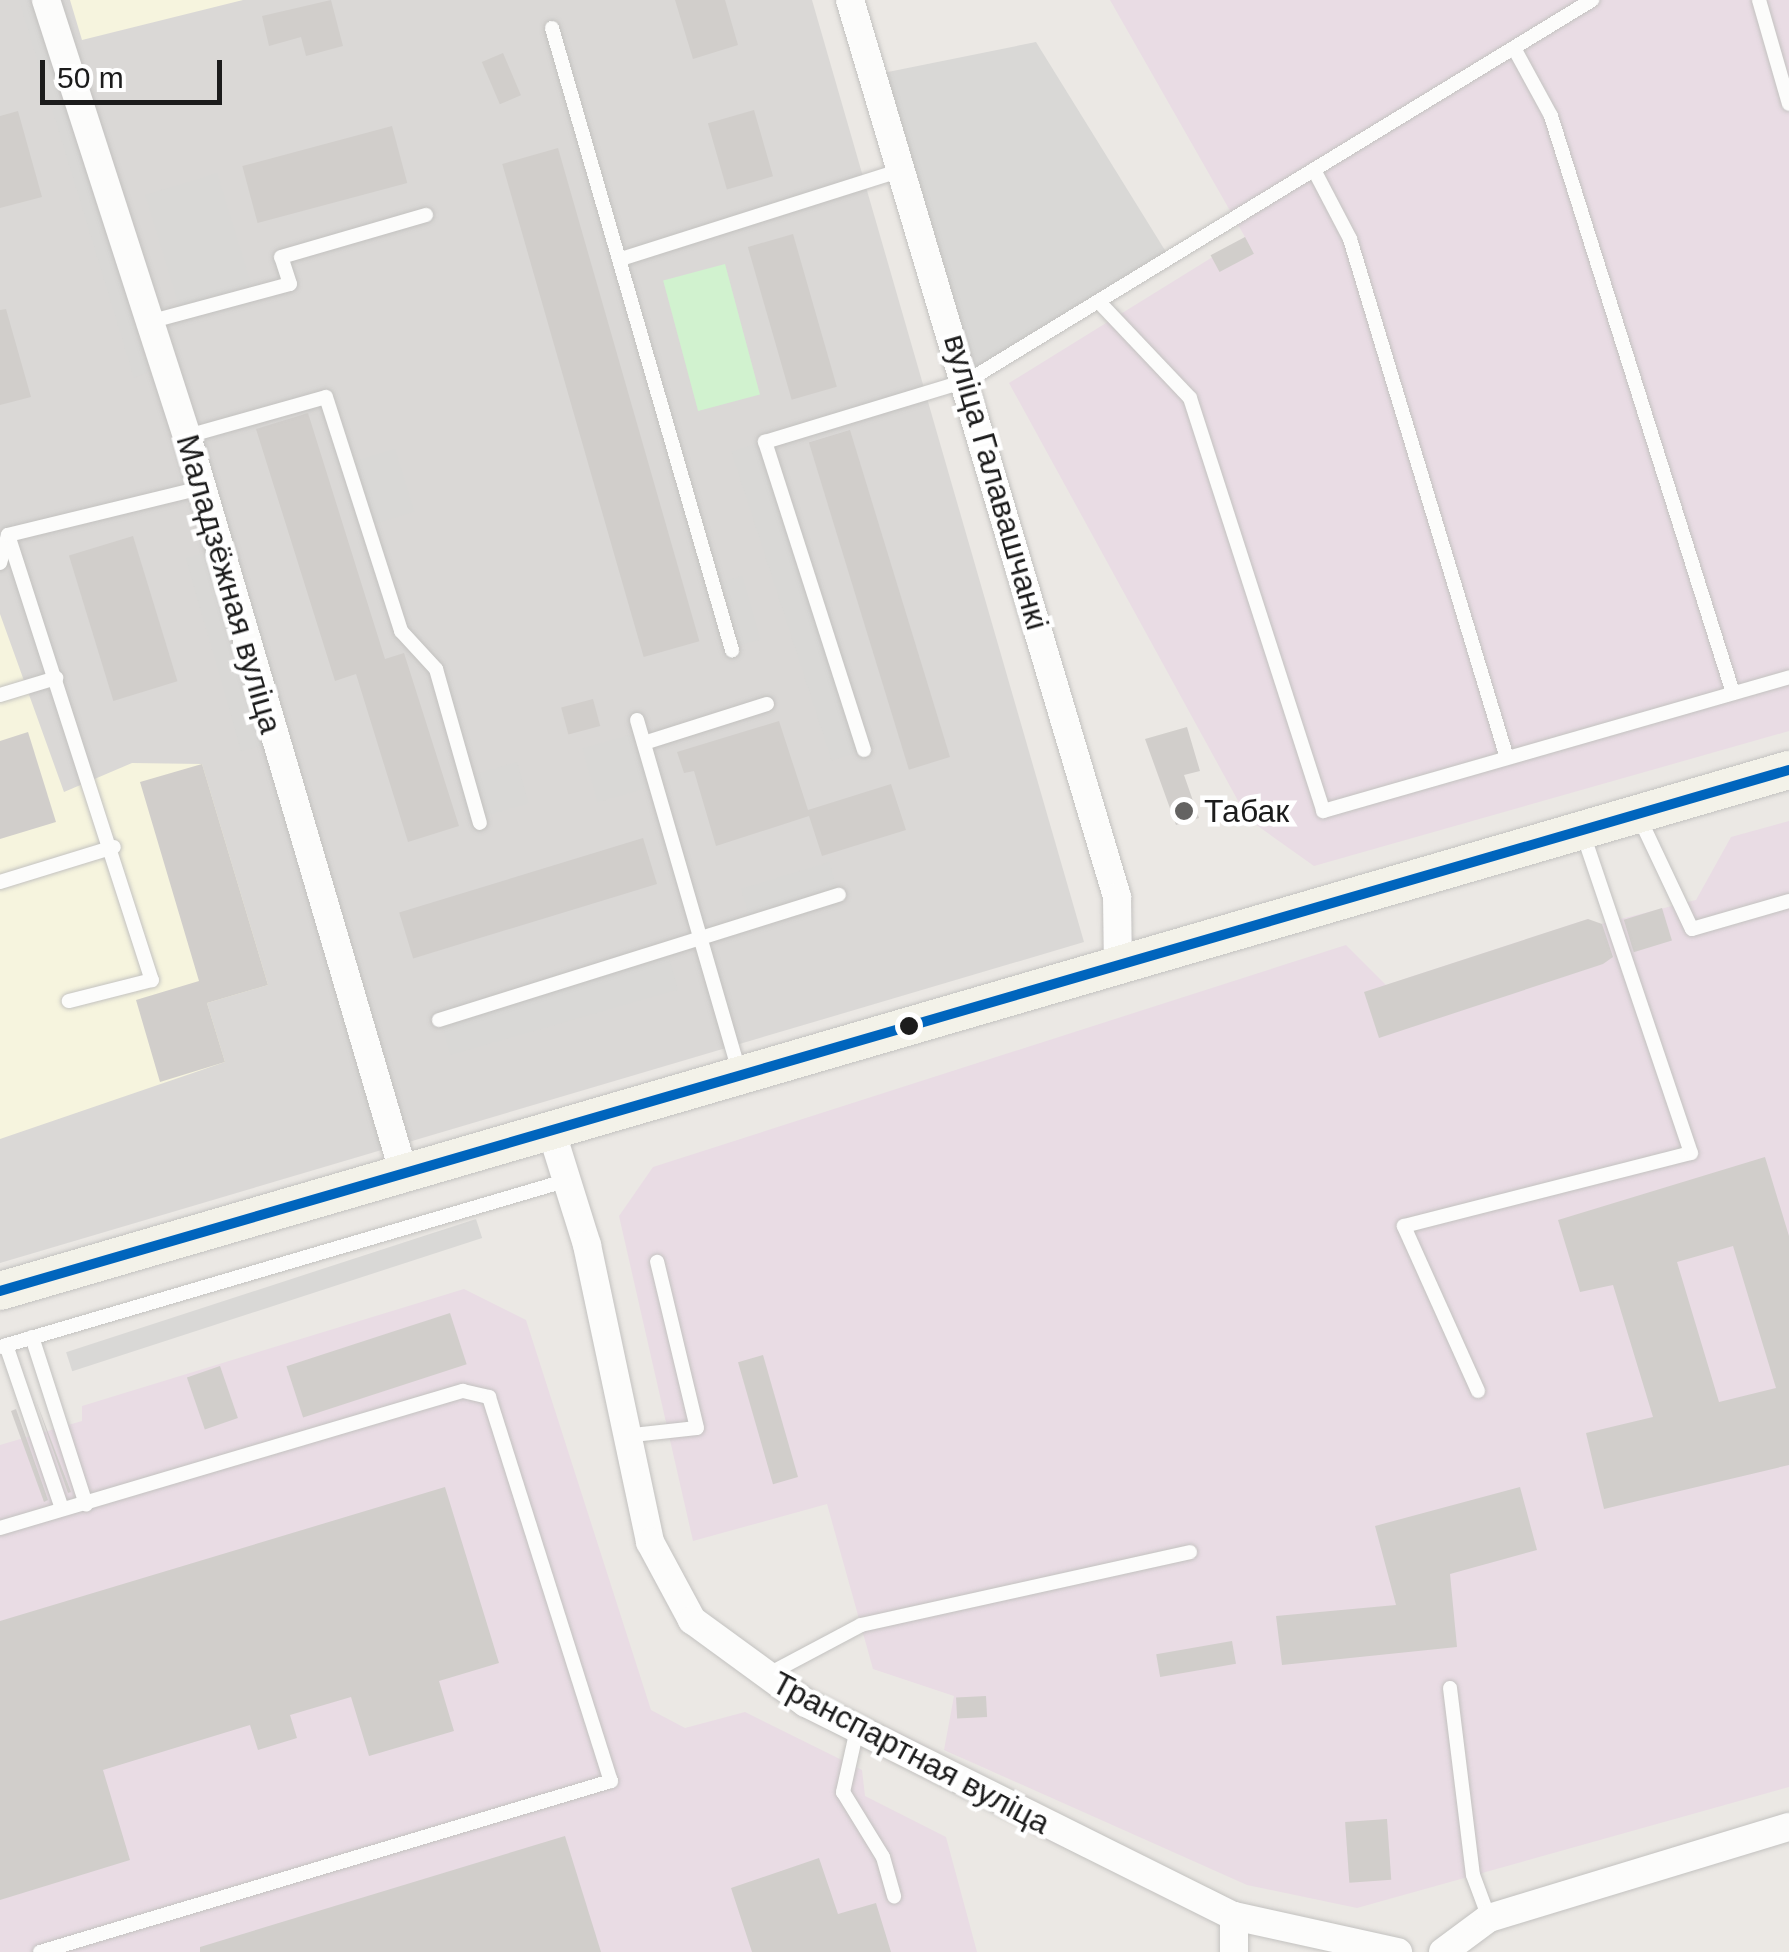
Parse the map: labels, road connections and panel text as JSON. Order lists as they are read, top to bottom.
{
  "streets": {
    "street": ["вуліца Галавашчанкі", "Маладзёжная вуліца", "Транспартная вуліца"]
  },
  "places": ["Табак"],
  "scale_bar": "50 m"
}
